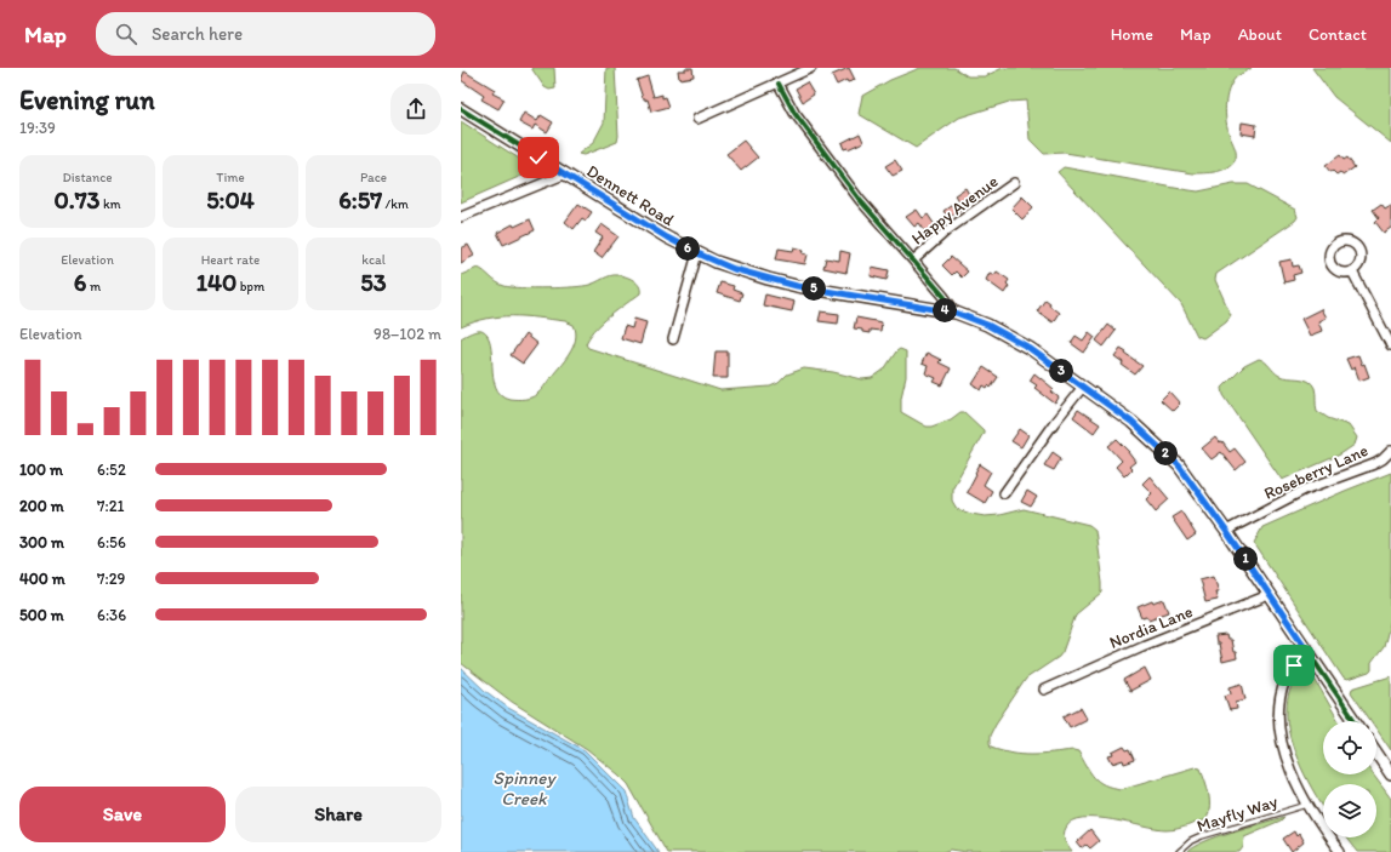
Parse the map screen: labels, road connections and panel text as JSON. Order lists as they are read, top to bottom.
{
  "streets": {
    "street": [
      "Dennett Road",
      "Happy Avenue",
      "Roseberry Lane",
      "Nordia Lane"
    ],
    "lane": ["Mayfly Way"]
  },
  "crossings": [
    ["Dennett Road", "Roseberry Lane"],
    ["Dennett Road", "Nordia Lane"]
  ],
  "water": ["Spinney Creek"],
  "page": {
    "header": "Map",
    "search": "Search here",
    "nav": [
      "Home",
      "Map",
      "About",
      "Contact"
    ],
    "heading": ["Evening run", "19:39"],
    "stats": [
      ["Distance", "0.73 km"],
      ["Time", "5:04"],
      ["Pace", "6:57 /km"],
      ["Elevation", "6 m"],
      ["Heart rate", "140 bpm"],
      ["kcal", "53"]
    ],
    "pins": [
      "6",
      "5",
      "4",
      "3",
      "2",
      "1"
    ],
    "chart": ["Elevation", "98–102 m"],
    "list": [
      {
        "name": "100 m",
        "note": "6:52"
      },
      {
        "name": "200 m",
        "note": "7:21"
      },
      {
        "name": "300 m",
        "note": "6:56"
      },
      {
        "name": "400 m",
        "note": "7:29"
      },
      {
        "name": "500 m",
        "note": "6:36"
      }
    ],
    "buttons": ["Save", "Share"]
  }
}
